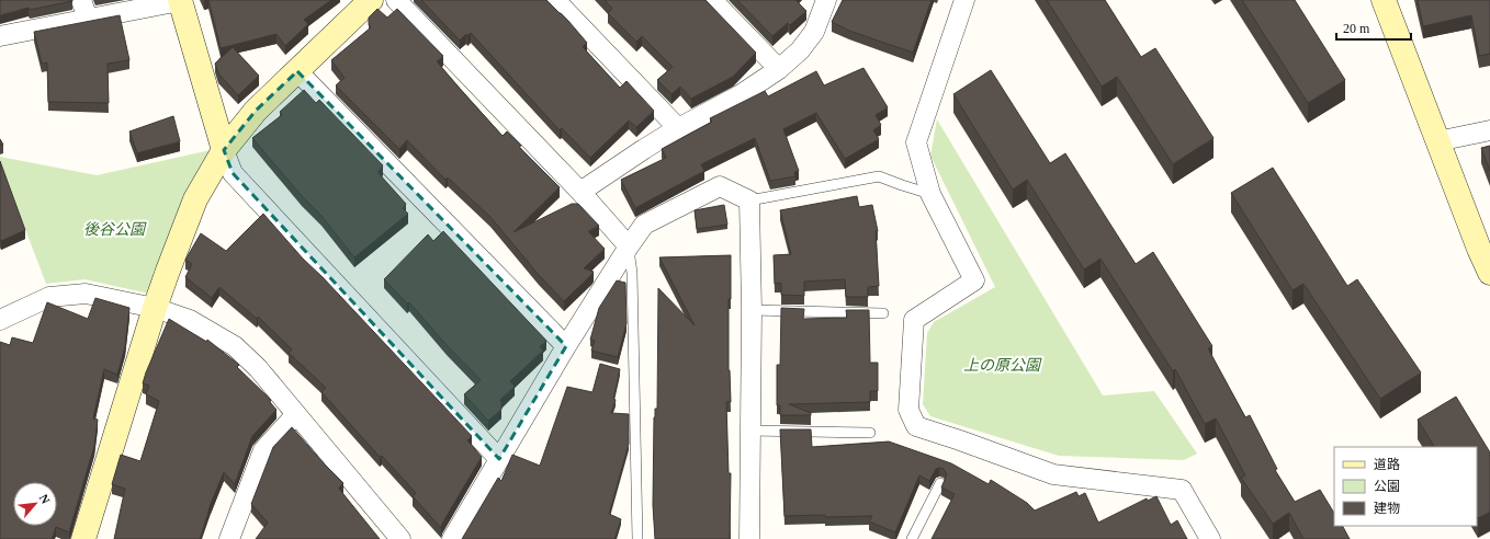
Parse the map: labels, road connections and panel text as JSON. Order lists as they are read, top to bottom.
{
  "parks": ["後谷公園", "上の原公園"],
  "legend": ["道路", "公園", "建物"],
  "scale_bar": "20 m",
  "north": "top right"
}
